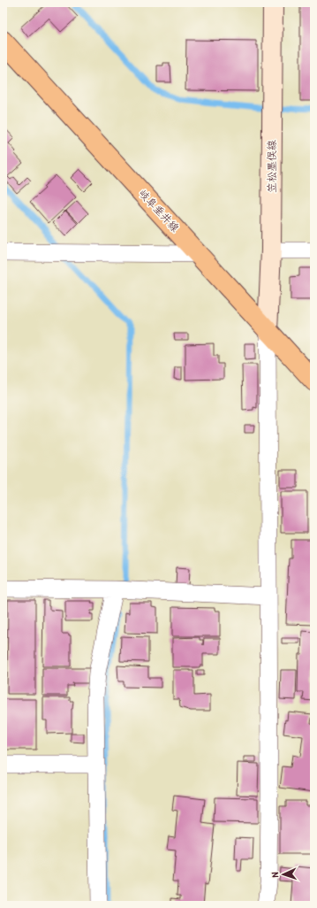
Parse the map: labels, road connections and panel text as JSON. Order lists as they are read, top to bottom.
{
  "streets": {
    "main road": ["笠松墨俣線", "岐阜垂井線"]
  },
  "crossings": [
    ["笠松墨俣線", "岐阜垂井線"]
  ],
  "north": "left"
}
